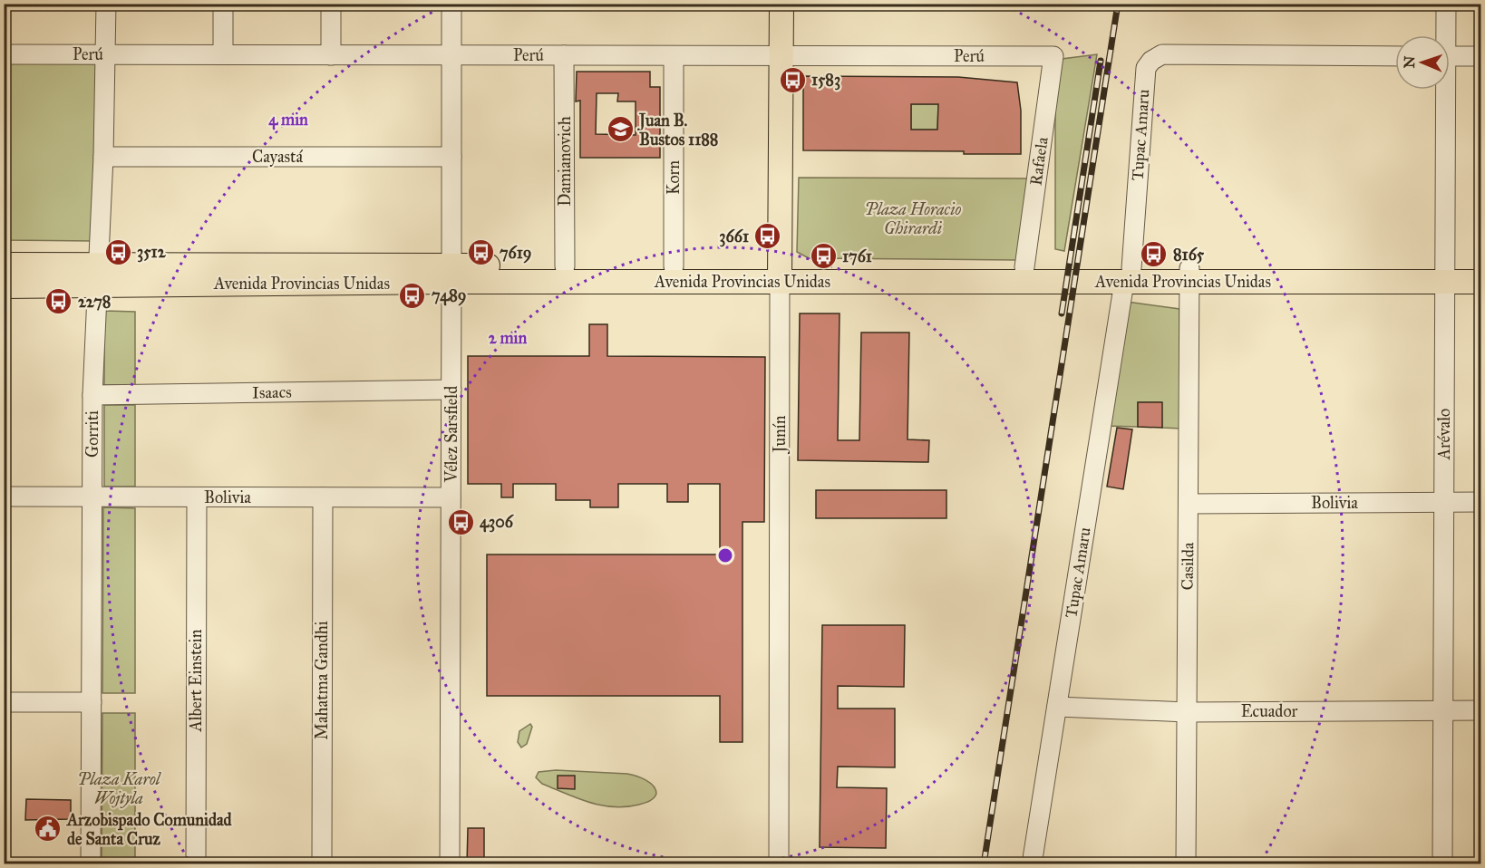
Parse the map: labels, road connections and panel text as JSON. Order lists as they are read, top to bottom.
{
  "streets": {
    "main road": ["Avenida Provincias Unidas", "Junín"],
    "street": [
      "Perú",
      "Tupac Amaru",
      "Cayastá",
      "Damianovich",
      "Rafaela",
      "Korn",
      "Isaacs",
      "Gorriti",
      "Vélez Sarsfield",
      "Arévalo",
      "Bolivia",
      "Casilda",
      "Albert Einstein",
      "Mahatma Gandhi",
      "Ecuador"
    ]
  },
  "crossings": [
    ["Perú", "Damianovich"],
    ["Perú", "Rafaela"],
    ["Perú", "Korn"],
    ["Perú", "Gorriti"],
    ["Perú", "Vélez Sarsfield"],
    ["Perú", "Junín"],
    ["Tupac Amaru", "Avenida Provincias Unidas"],
    ["Tupac Amaru", "Ecuador"],
    ["Cayastá", "Gorriti"],
    ["Cayastá", "Vélez Sarsfield"],
    ["Damianovich", "Avenida Provincias Unidas"],
    ["Rafaela", "Avenida Provincias Unidas"],
    ["Korn", "Avenida Provincias Unidas"],
    ["Avenida Provincias Unidas", "Gorriti"],
    ["Avenida Provincias Unidas", "Vélez Sarsfield"],
    ["Avenida Provincias Unidas", "Junín"],
    ["Avenida Provincias Unidas", "Arévalo"],
    ["Avenida Provincias Unidas", "Casilda"],
    ["Isaacs", "Gorriti"],
    ["Isaacs", "Vélez Sarsfield"],
    ["Gorriti", "Bolivia"],
    ["Vélez Sarsfield", "Bolivia"],
    ["Arévalo", "Bolivia"],
    ["Arévalo", "Ecuador"],
    ["Bolivia", "Casilda"],
    ["Bolivia", "Albert Einstein"],
    ["Bolivia", "Mahatma Gandhi"],
    ["Casilda", "Ecuador"]
  ],
  "parks": ["Plaza Horacio Ghirardi", "Plaza Karol Wojtyla"],
  "places": {
    "bus stop": [
      "1583",
      "3661",
      "3512",
      "7619",
      "8165",
      "1761",
      "7489",
      "2278",
      "4306"
    ],
    "school or university": ["Juan B. Bustos 1188"],
    "public building": ["Arzobispado Comunidad de Santa Cruz"]
  },
  "north": "left",
  "rings": ["4 min", "2 min"]
}
